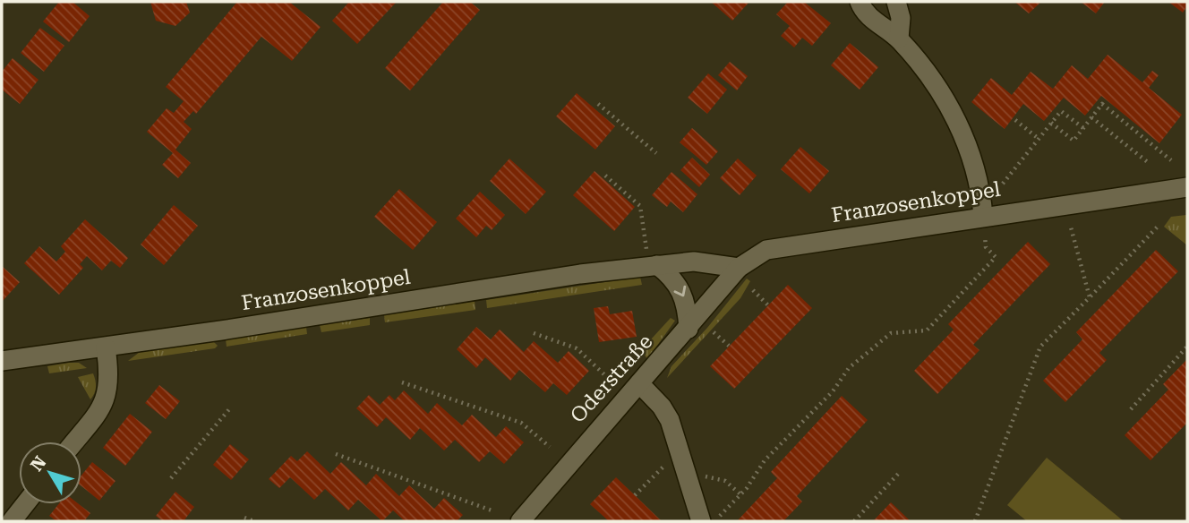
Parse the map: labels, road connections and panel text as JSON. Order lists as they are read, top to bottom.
{
  "streets": {
    "street": ["Franzosenkoppel", "Oderstraße"]
  },
  "crossings": [
    ["Franzosenkoppel", "Oderstraße"]
  ],
  "north": "top left"
}
